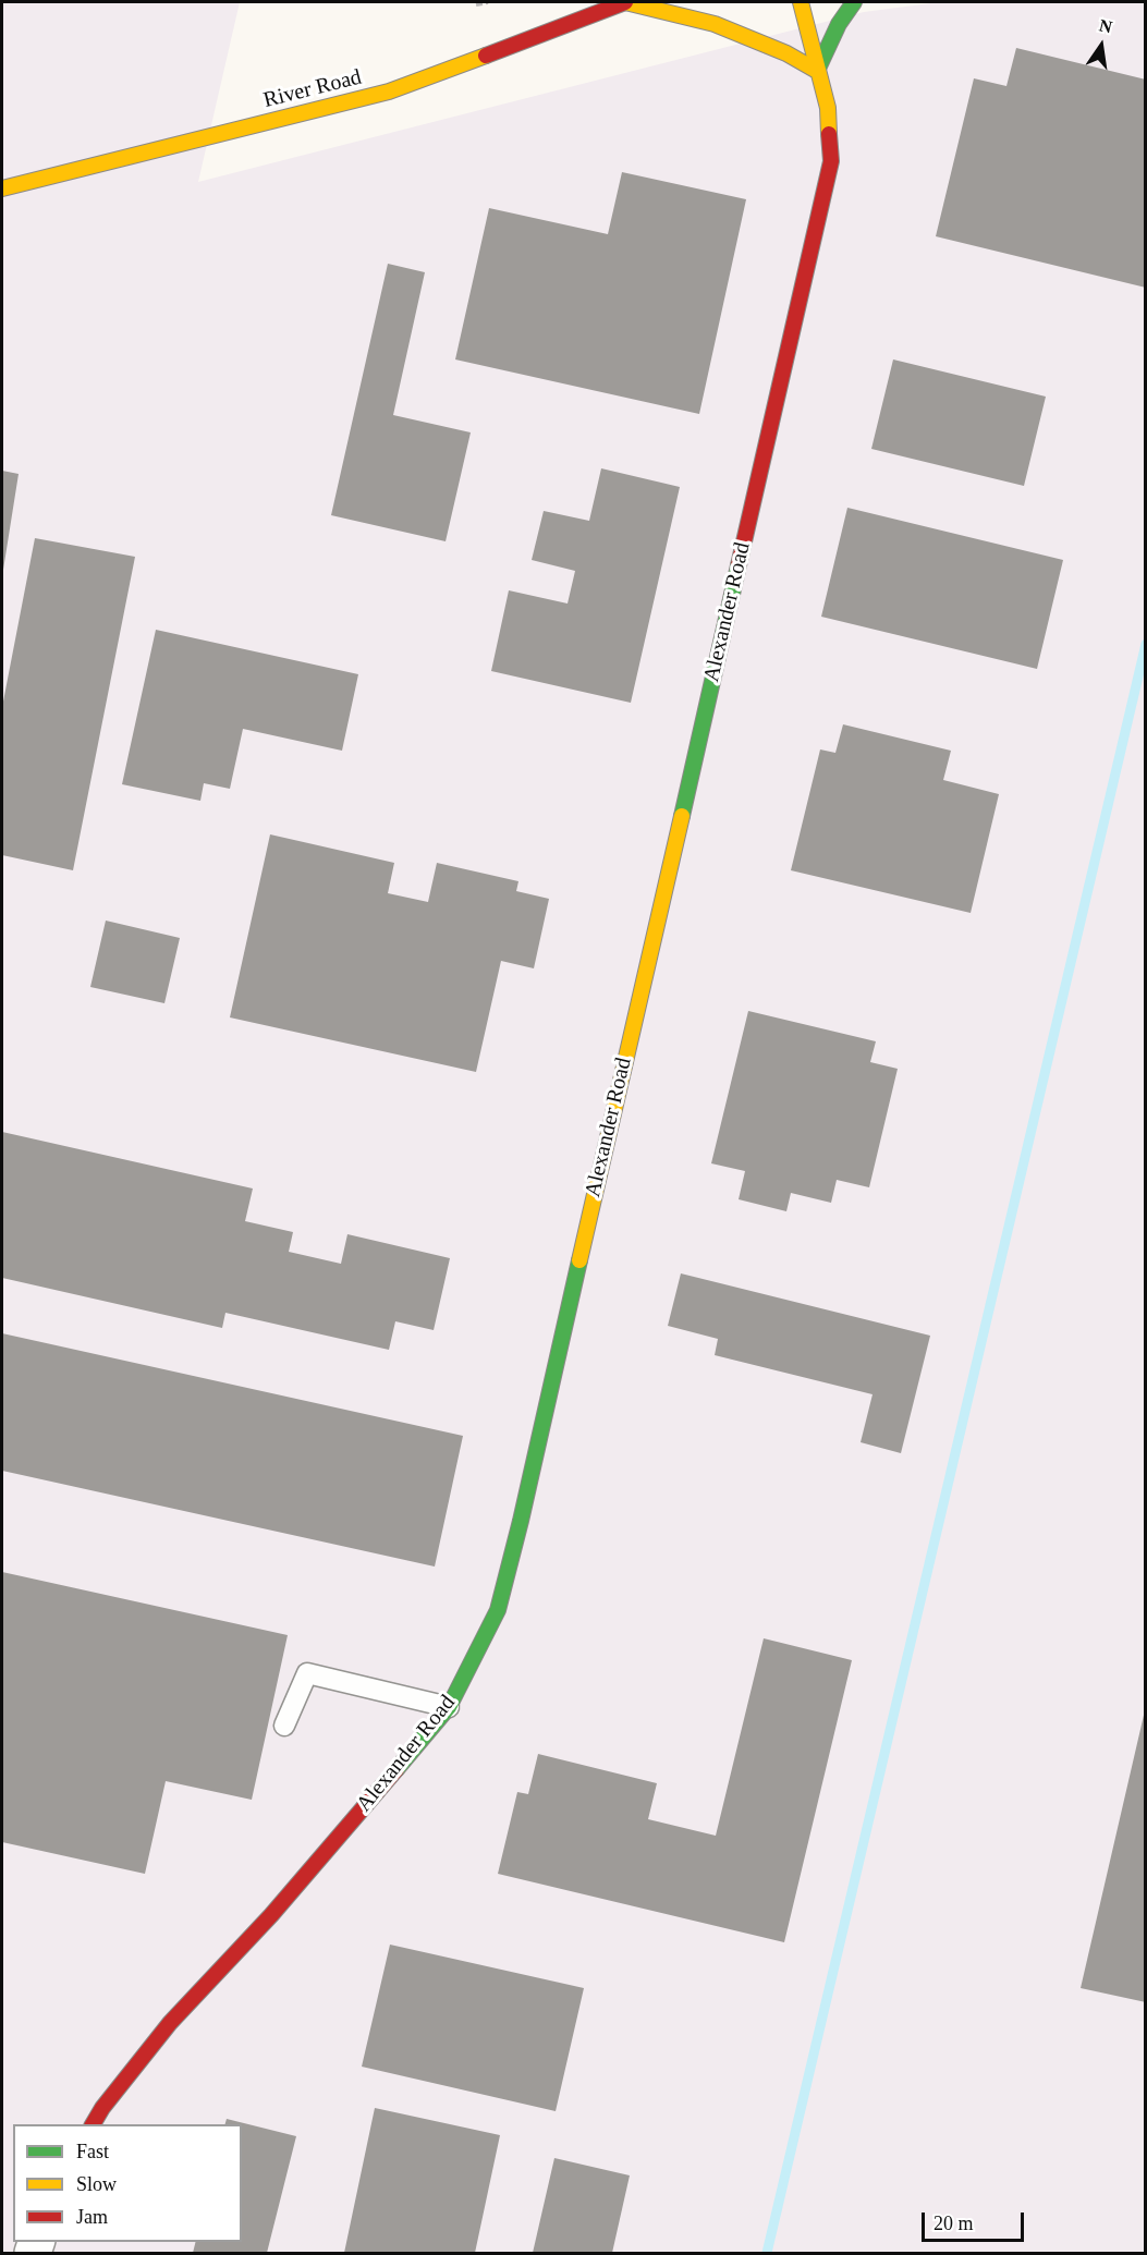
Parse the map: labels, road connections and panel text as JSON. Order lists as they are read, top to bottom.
{
  "streets": {
    "street": ["River Road", "Alexander Road"]
  },
  "legend": ["Fast", "Slow", "Jam"],
  "scale_bar": "20 m",
  "north": "top"
}
